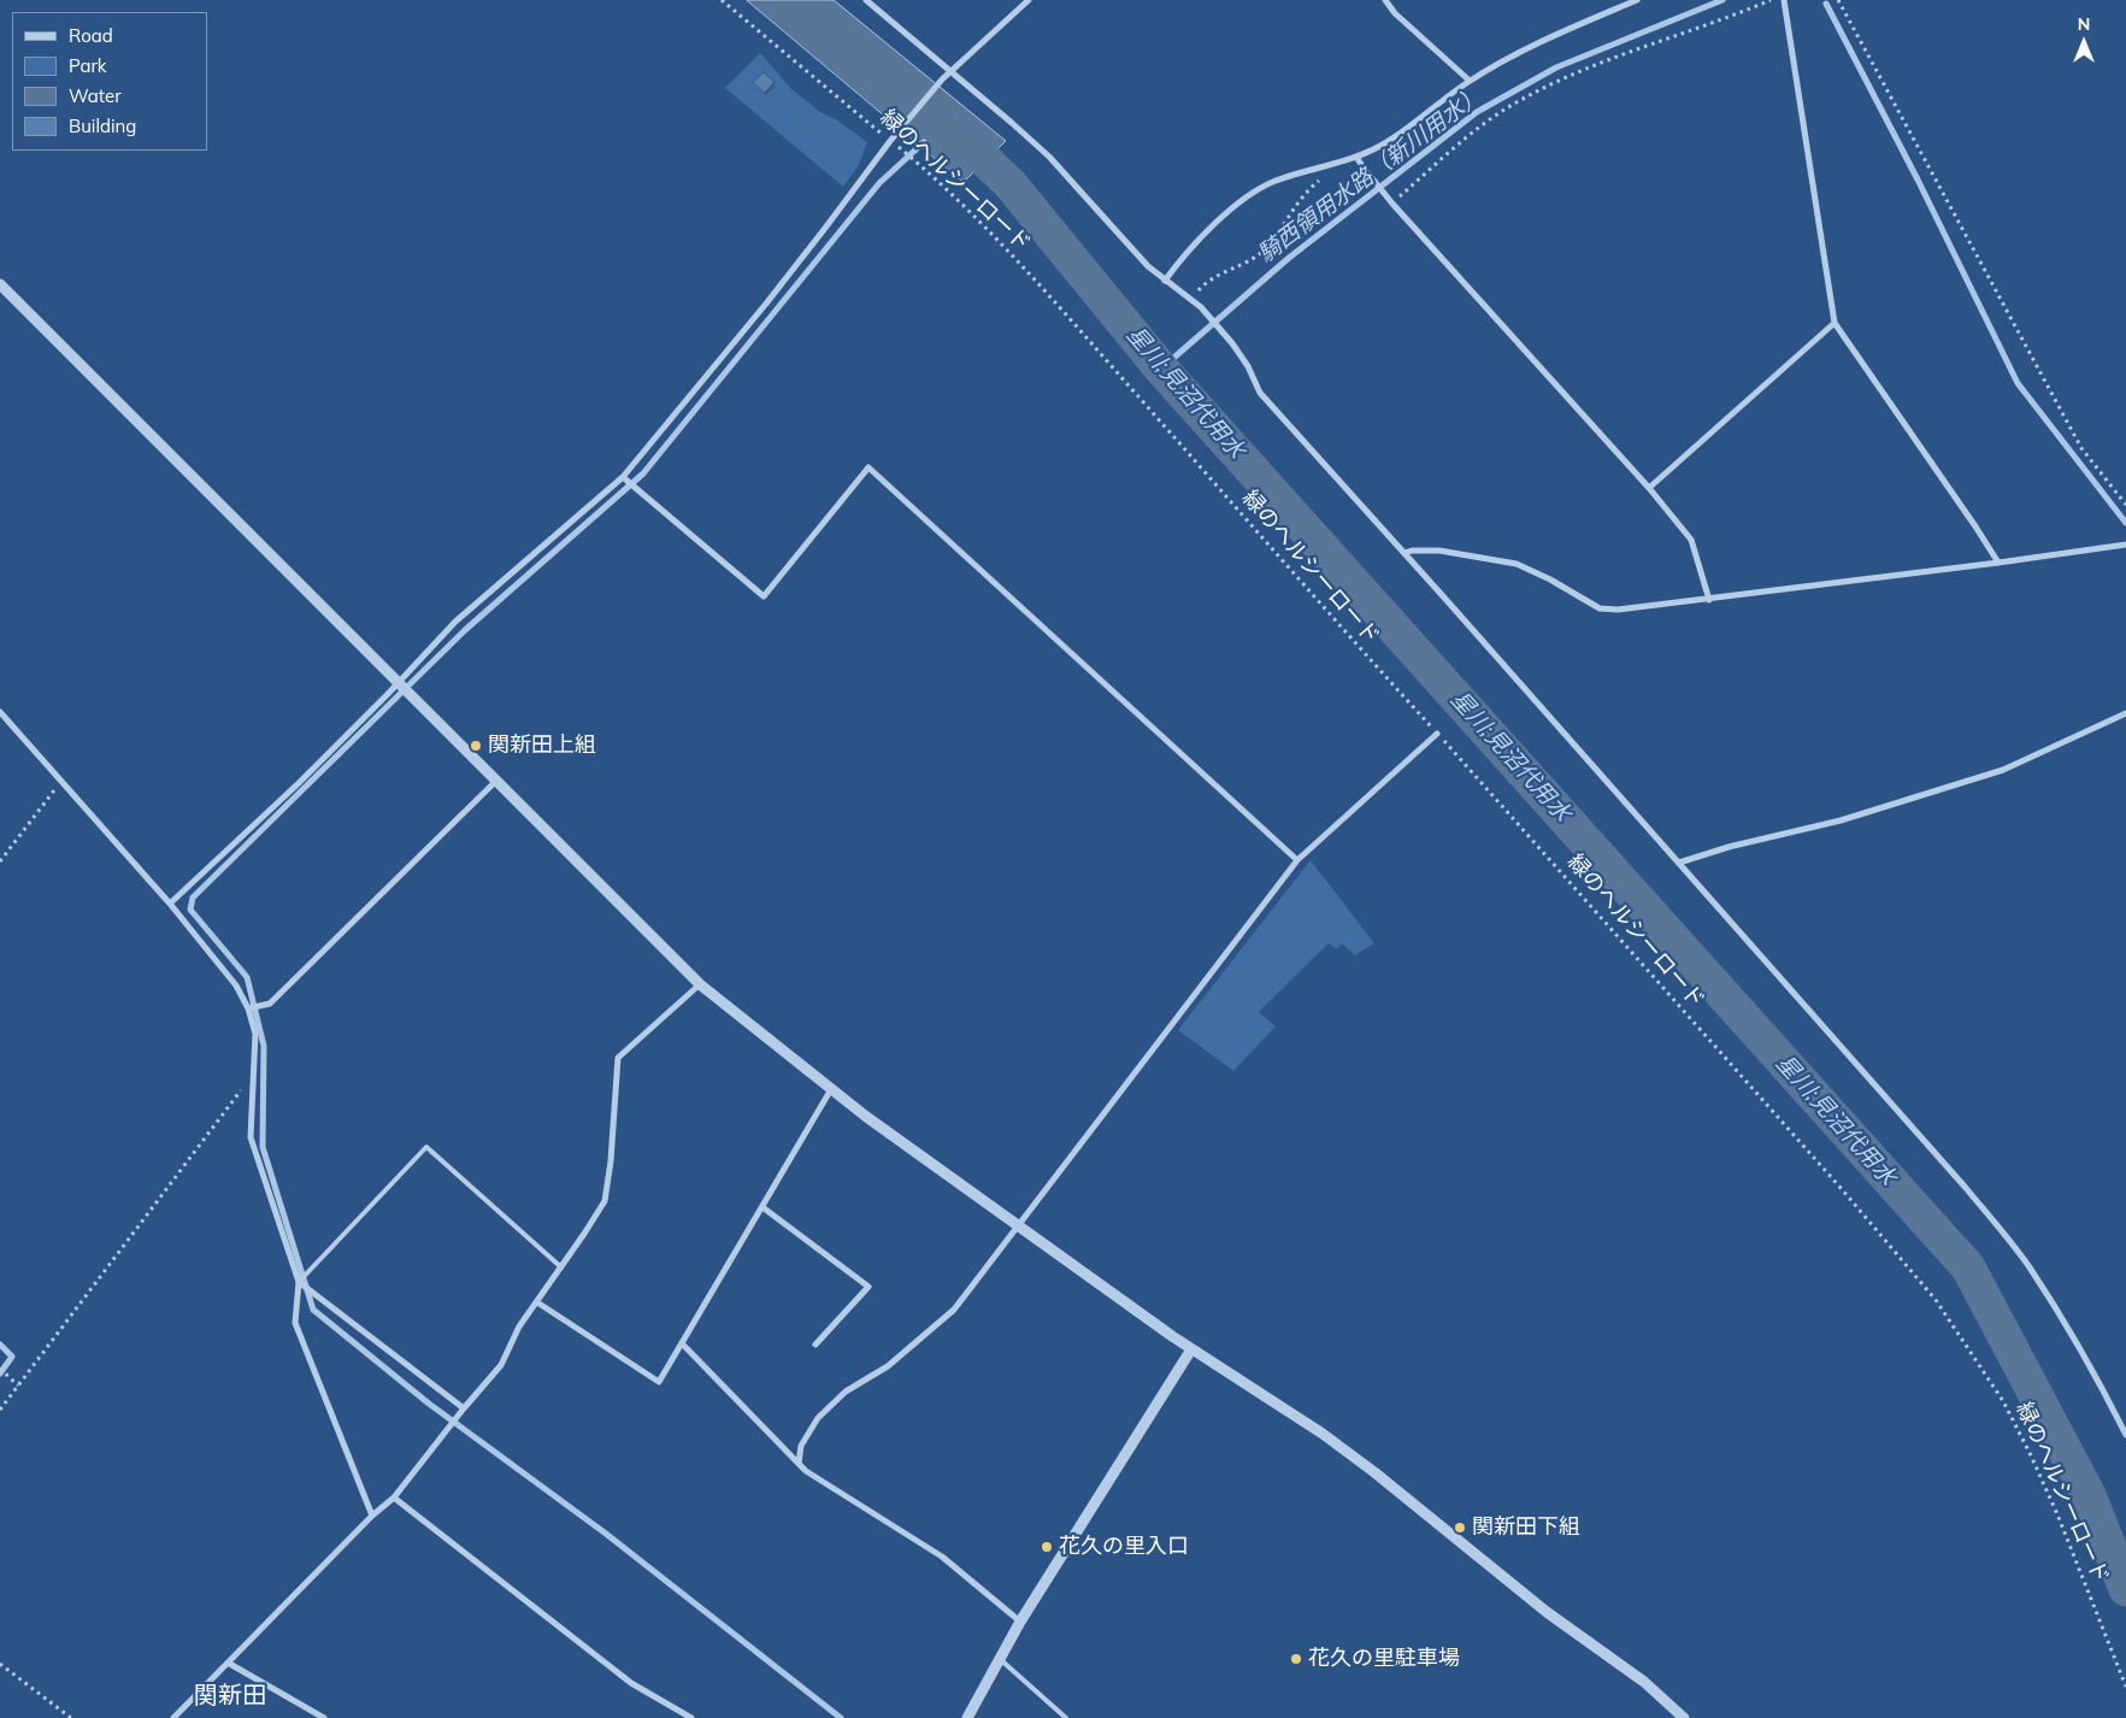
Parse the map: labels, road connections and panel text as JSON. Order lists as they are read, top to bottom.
{
  "streets": {
    "path": ["緑のヘルシーロード"]
  },
  "districts": ["関新田"],
  "water": ["騎西領用水路（新川用水）", "星川;見沼代用水"],
  "places": [
    "関新田上組",
    "関新田下組",
    "花久の里入口",
    "花久の里駐車場"
  ],
  "legend": [
    "Road",
    "Park",
    "Water",
    "Building"
  ],
  "north": "top"
}
